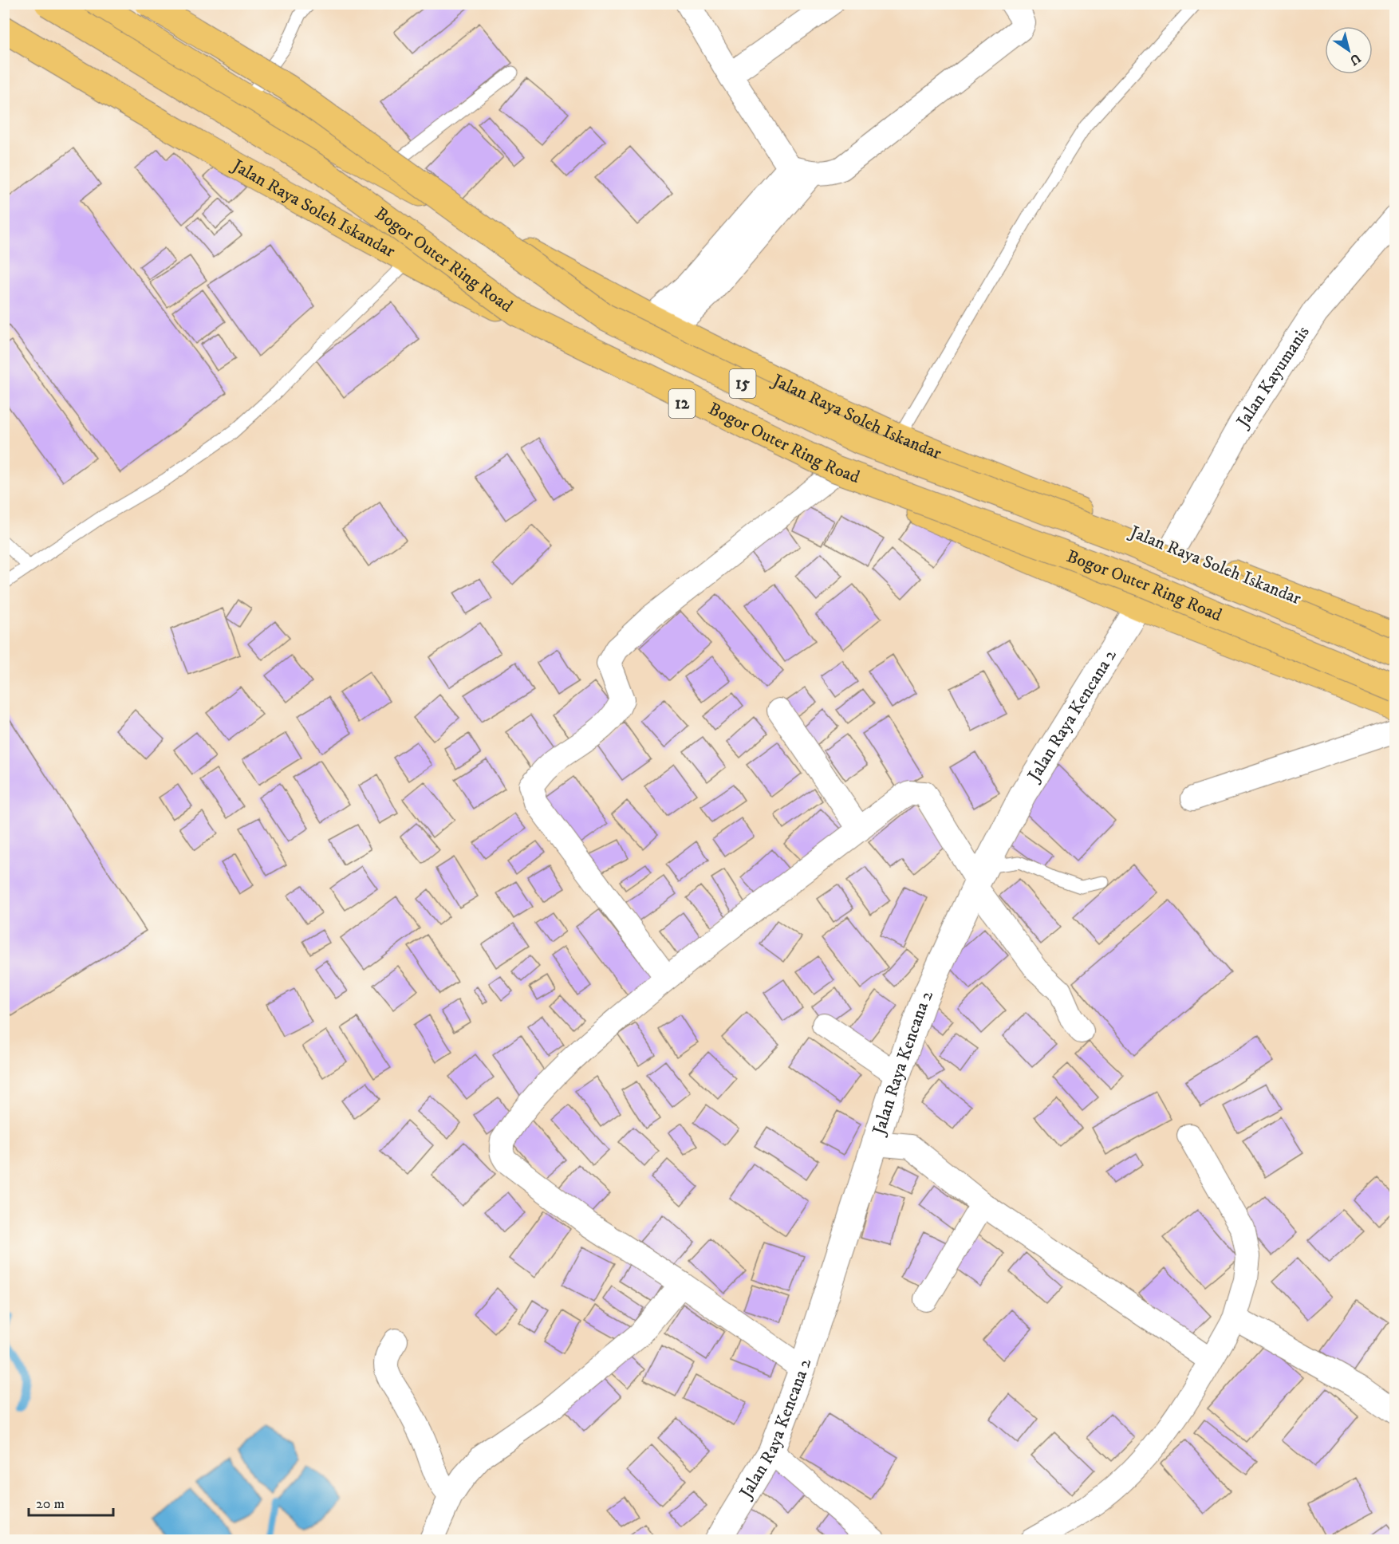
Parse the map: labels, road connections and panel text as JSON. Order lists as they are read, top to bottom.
{
  "streets": {
    "highway": [
      "Jalan Raya Soleh Iskandar",
      "Bogor Outer Ring Road",
      "15",
      "12"
    ],
    "street": ["Jalan Kayumanis", "Jalan Raya Kencana 2"]
  },
  "crossings": [
    ["Jalan Raya Soleh Iskandar", "Jalan Kayumanis"],
    ["Jalan Raya Soleh Iskandar", "Jalan Raya Kencana 2"]
  ],
  "scale_bar": "20 m",
  "north": "bottom right"
}
